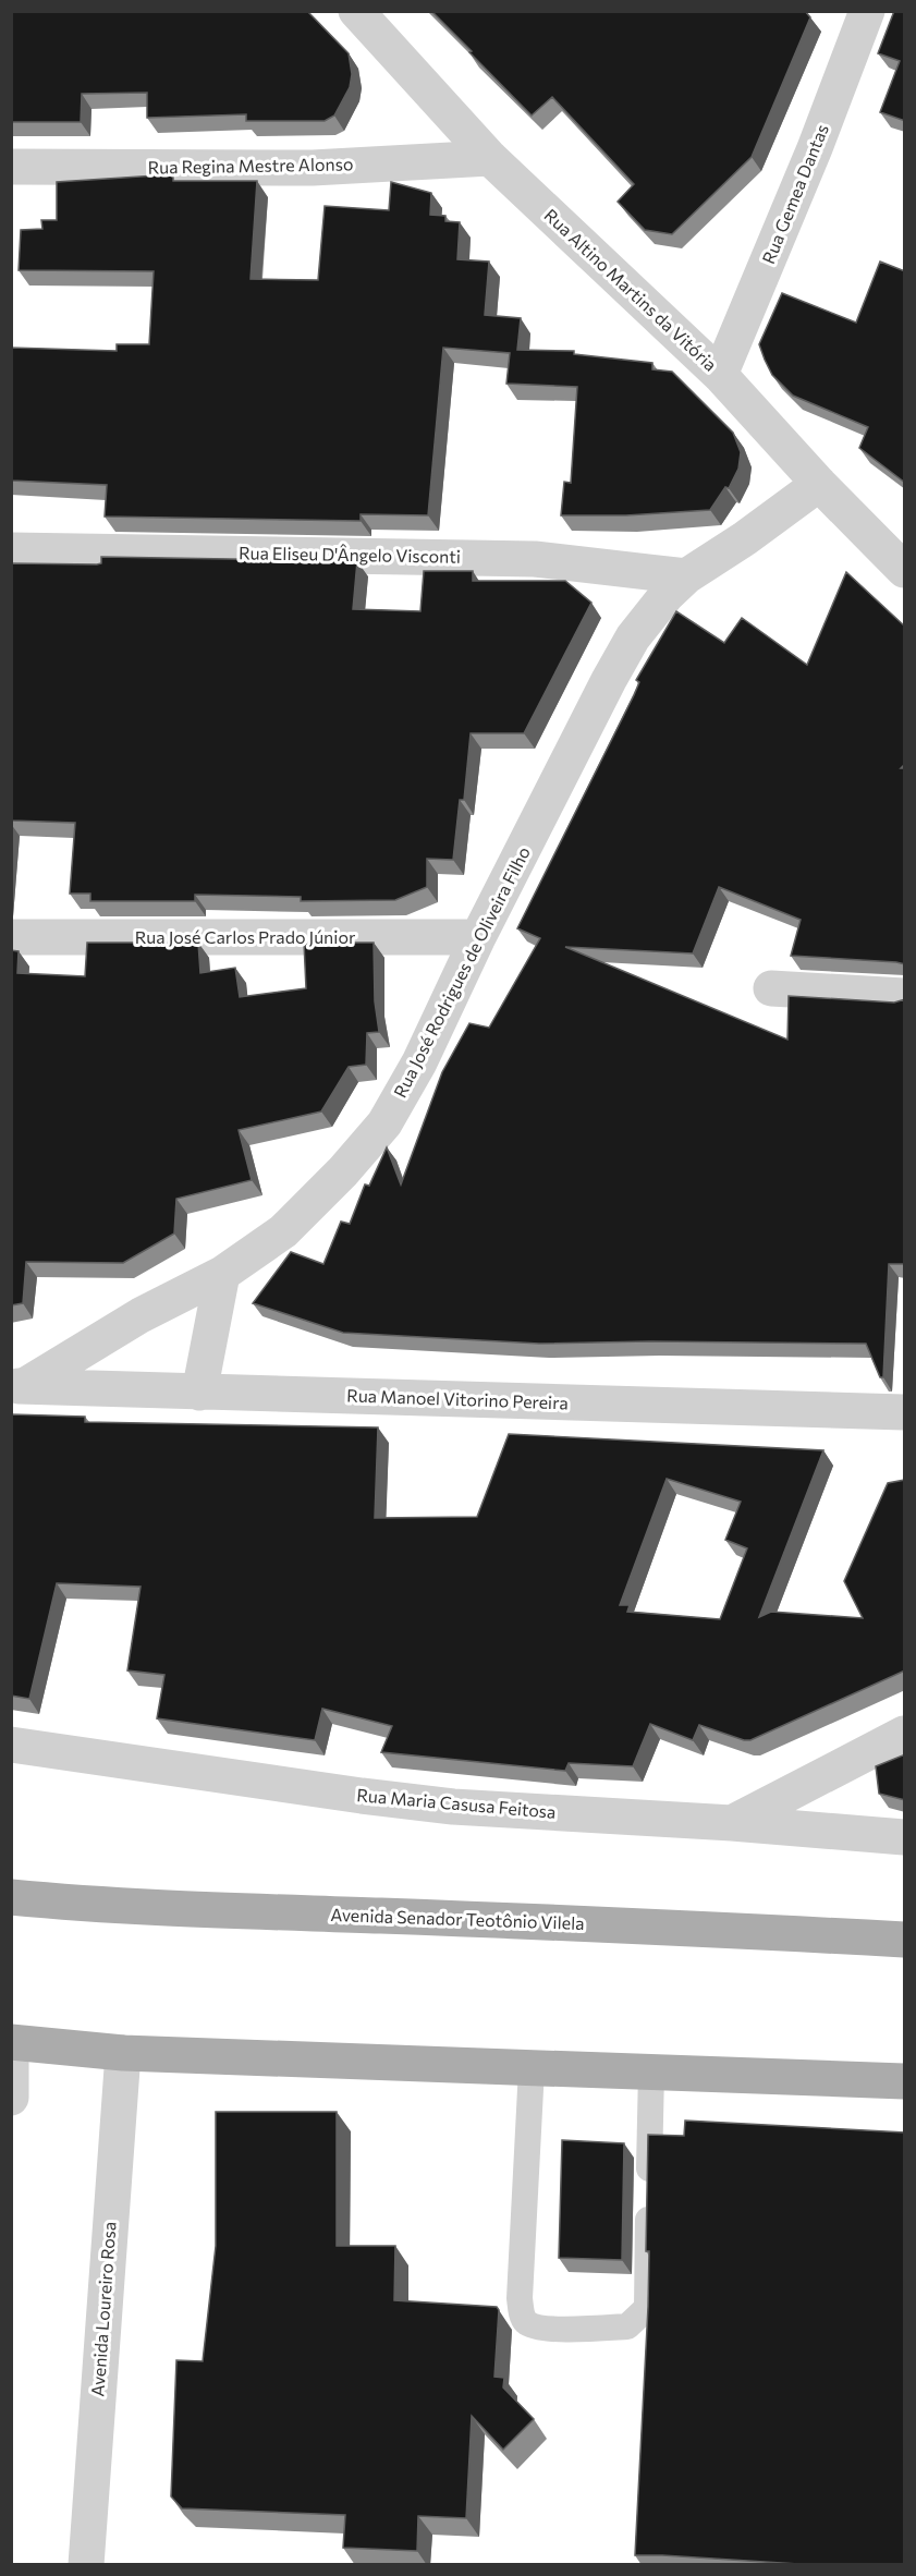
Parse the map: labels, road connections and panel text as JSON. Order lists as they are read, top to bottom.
{
  "streets": {
    "main road": ["Avenida Senador Teotônio Vilela"],
    "street": [
      "Rua Regina Mestre Alonso",
      "Rua Gemea Dantas",
      "Rua Altino Martins da Vitória",
      "Rua Eliseu D'Ângelo Visconti",
      "Rua José Carlos Prado Júnior",
      "Rua José Rodrigues de Oliveira Filho",
      "Rua Manoel Vitorino Pereira",
      "Rua Maria Casusa Feitosa",
      "Avenida Loureiro Rosa"
    ]
  },
  "crossings": [
    ["Rua Regina Mestre Alonso", "Rua Altino Martins da Vitória"],
    ["Rua Gemea Dantas", "Rua Altino Martins da Vitória"],
    ["Rua Altino Martins da Vitória", "Rua José Rodrigues de Oliveira Filho"],
    ["Rua Eliseu D'Ângelo Visconti", "Rua José Rodrigues de Oliveira Filho"],
    ["Rua José Carlos Prado Júnior", "Rua José Rodrigues de Oliveira Filho"],
    ["Rua José Rodrigues de Oliveira Filho", "Rua Manoel Vitorino Pereira"]
  ]
}
